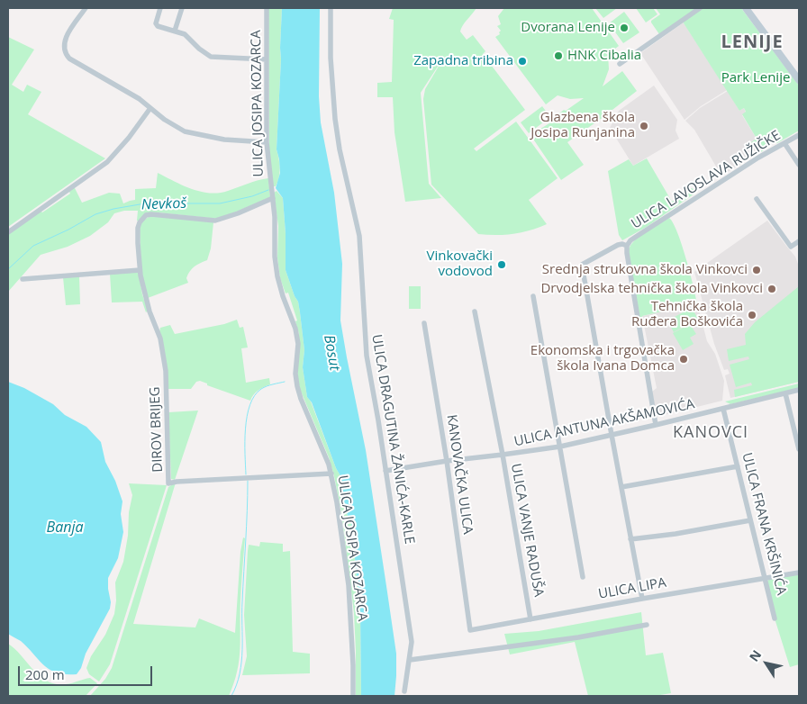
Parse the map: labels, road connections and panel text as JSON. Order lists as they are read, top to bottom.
{
  "streets": {
    "street": [
      "ULICA JOSIPA KOZARCA",
      "ULICA LAVOSLAVA RUŽIČKE",
      "ULICA ANTUNA AKŠAMOVIĆA",
      "DIROV BRIJEG",
      "ULICA DRAGUTINA ŽANIĆA-KARLE",
      "KANOVAČKA ULICA",
      "ULICA FRANA KRŠINIĆA",
      "ULICA VANJE RADUŠA",
      "ULICA LIPA"
    ]
  },
  "crossings": [
    ["ULICA JOSIPA KOZARCA", "DIROV BRIJEG"],
    ["ULICA LAVOSLAVA RUŽIČKE", "ULICA ANTUNA AKŠAMOVIĆA"],
    ["ULICA ANTUNA AKŠAMOVIĆA", "ULICA DRAGUTINA ŽANIĆA-KARLE"],
    ["ULICA ANTUNA AKŠAMOVIĆA", "KANOVAČKA ULICA"],
    ["ULICA ANTUNA AKŠAMOVIĆA", "ULICA FRANA KRŠINIĆA"],
    ["ULICA ANTUNA AKŠAMOVIĆA", "ULICA VANJE RADUŠA"],
    ["KANOVAČKA ULICA", "ULICA LIPA"],
    ["ULICA FRANA KRŠINIĆA", "ULICA LIPA"],
    ["ULICA VANJE RADUŠA", "ULICA LIPA"]
  ],
  "districts": ["LENIJE", "KANOVCI"],
  "water": ["Nevkoš", "Bosut", "Banja"],
  "parks": ["Park Lenije"],
  "places": [
    "Dvorana Lenije",
    "HNK Cibalia",
    "Zapadna tribina",
    "Glazbena škola Josipa Runjanina",
    "Vinkovački vodovod",
    "Srednja strukovna škola Vinkovci",
    "Drvodjelska tehnička škola Vinkovci",
    "Tehnička škola Ruđera Boškovića",
    "Ekonomska i trgovačka škola Ivana Domca"
  ],
  "scale_bar": "200 m",
  "north": "top left"
}
